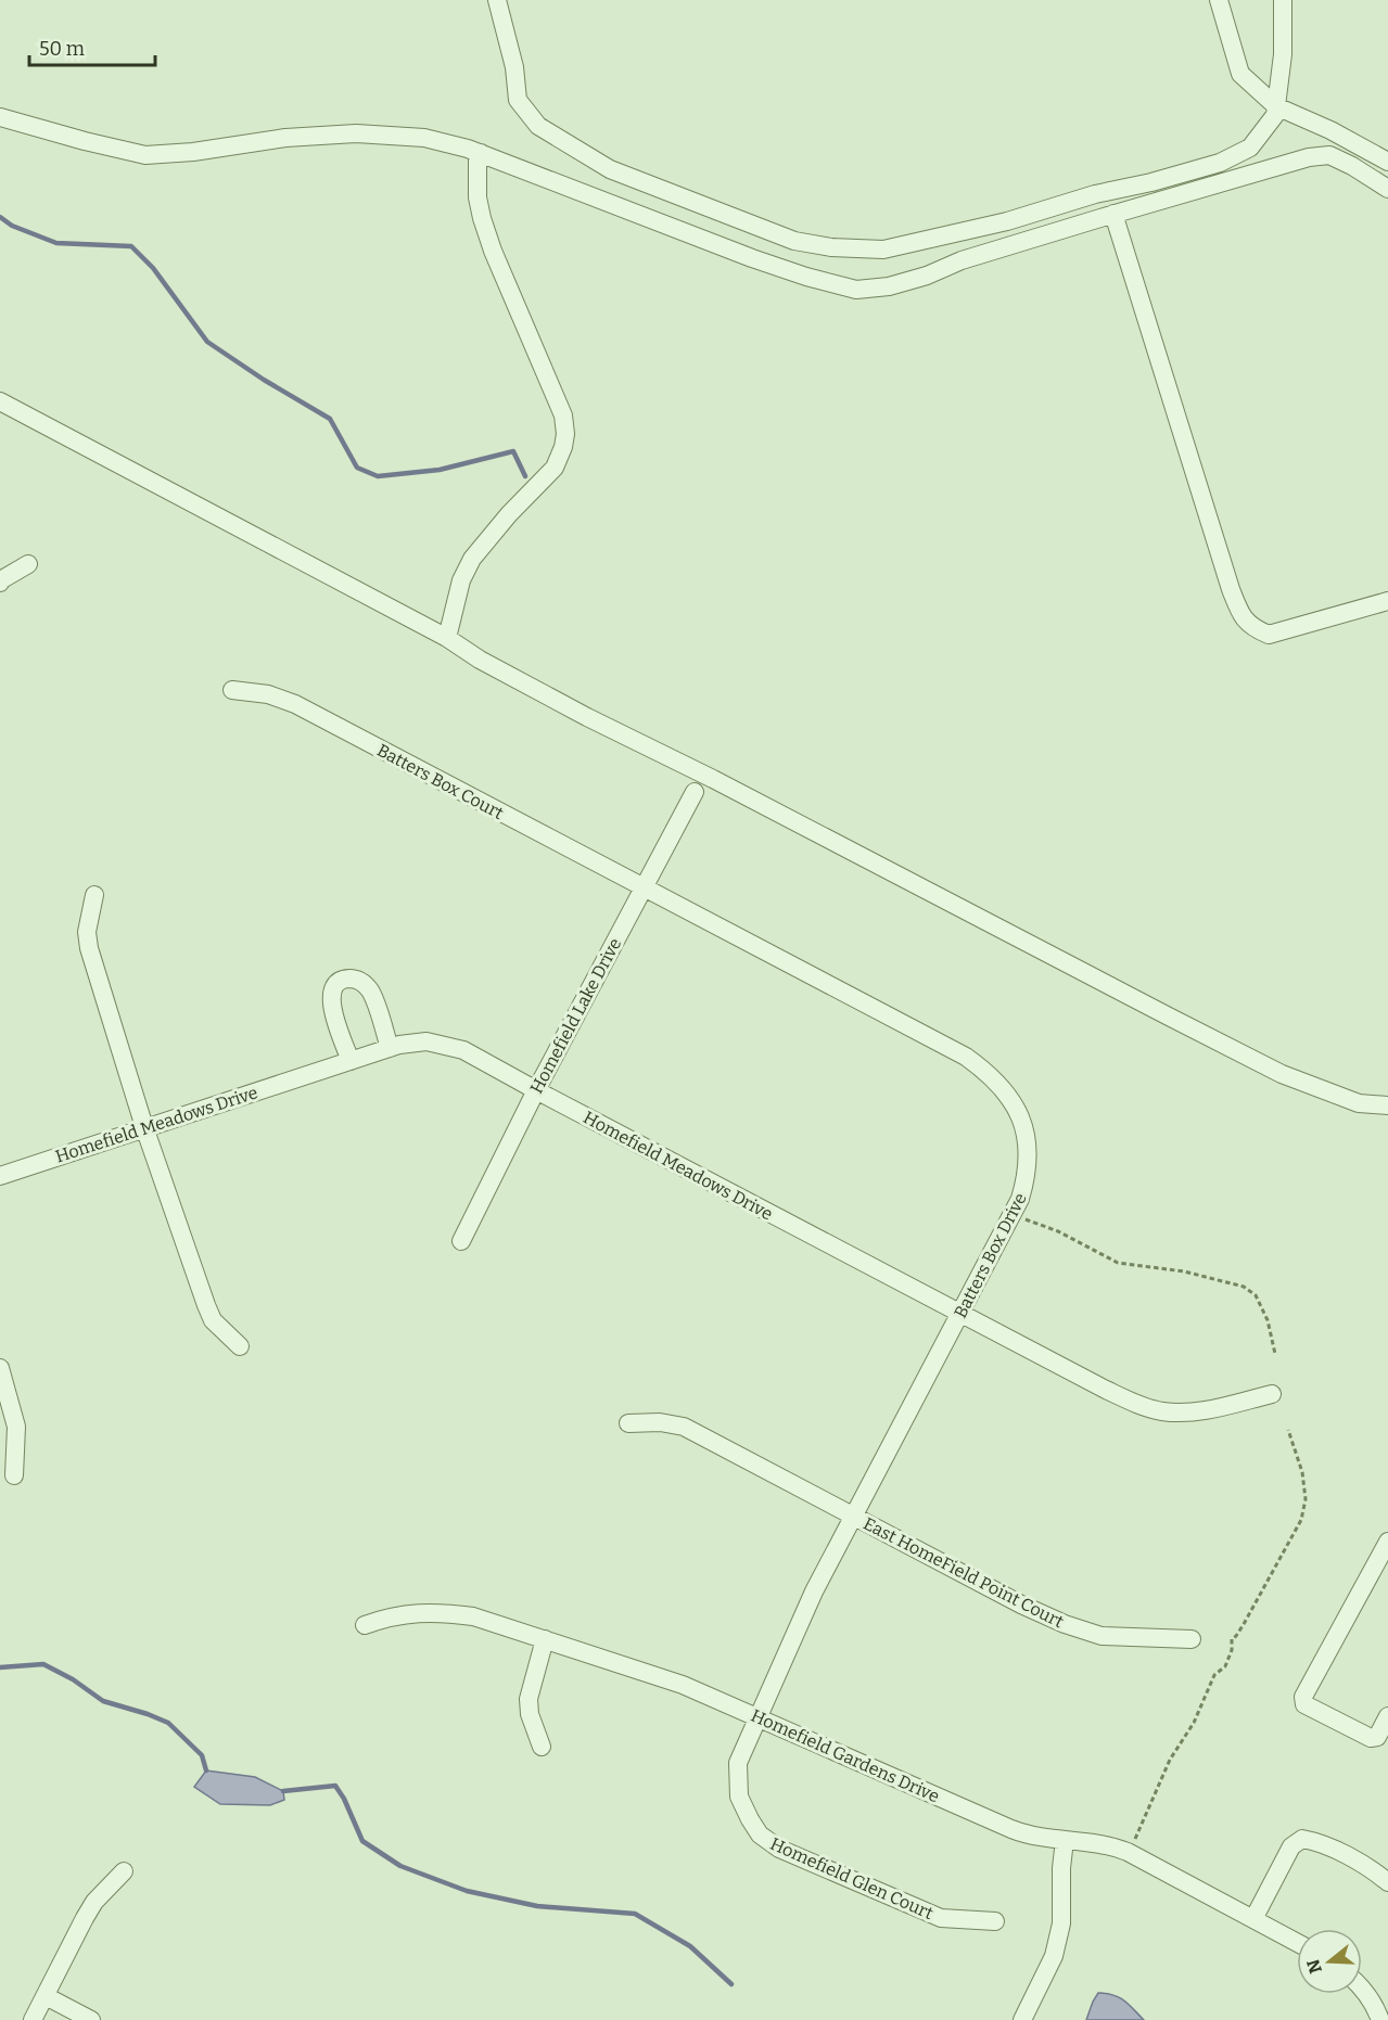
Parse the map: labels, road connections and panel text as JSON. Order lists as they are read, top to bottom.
{
  "streets": {
    "street": [
      "Batters Box Court",
      "Homefield Lake Drive",
      "Homefield Meadows Drive",
      "Batters Box Drive",
      "East HomeField Point Court",
      "Homefield Gardens Drive",
      "Homefield Glen Court"
    ]
  },
  "crossings": [
    ["Batters Box Court", "Homefield Lake Drive"],
    ["Batters Box Court", "Batters Box Drive"],
    ["Homefield Lake Drive", "Homefield Meadows Drive"],
    ["Homefield Lake Drive", "Batters Box Drive"],
    ["Homefield Meadows Drive", "Batters Box Drive"],
    ["Batters Box Drive", "East HomeField Point Court"],
    ["Batters Box Drive", "Homefield Gardens Drive"],
    ["Batters Box Drive", "Homefield Glen Court"],
    ["Homefield Gardens Drive", "Homefield Glen Court"]
  ],
  "scale_bar": "50 m",
  "north": "left"
}
